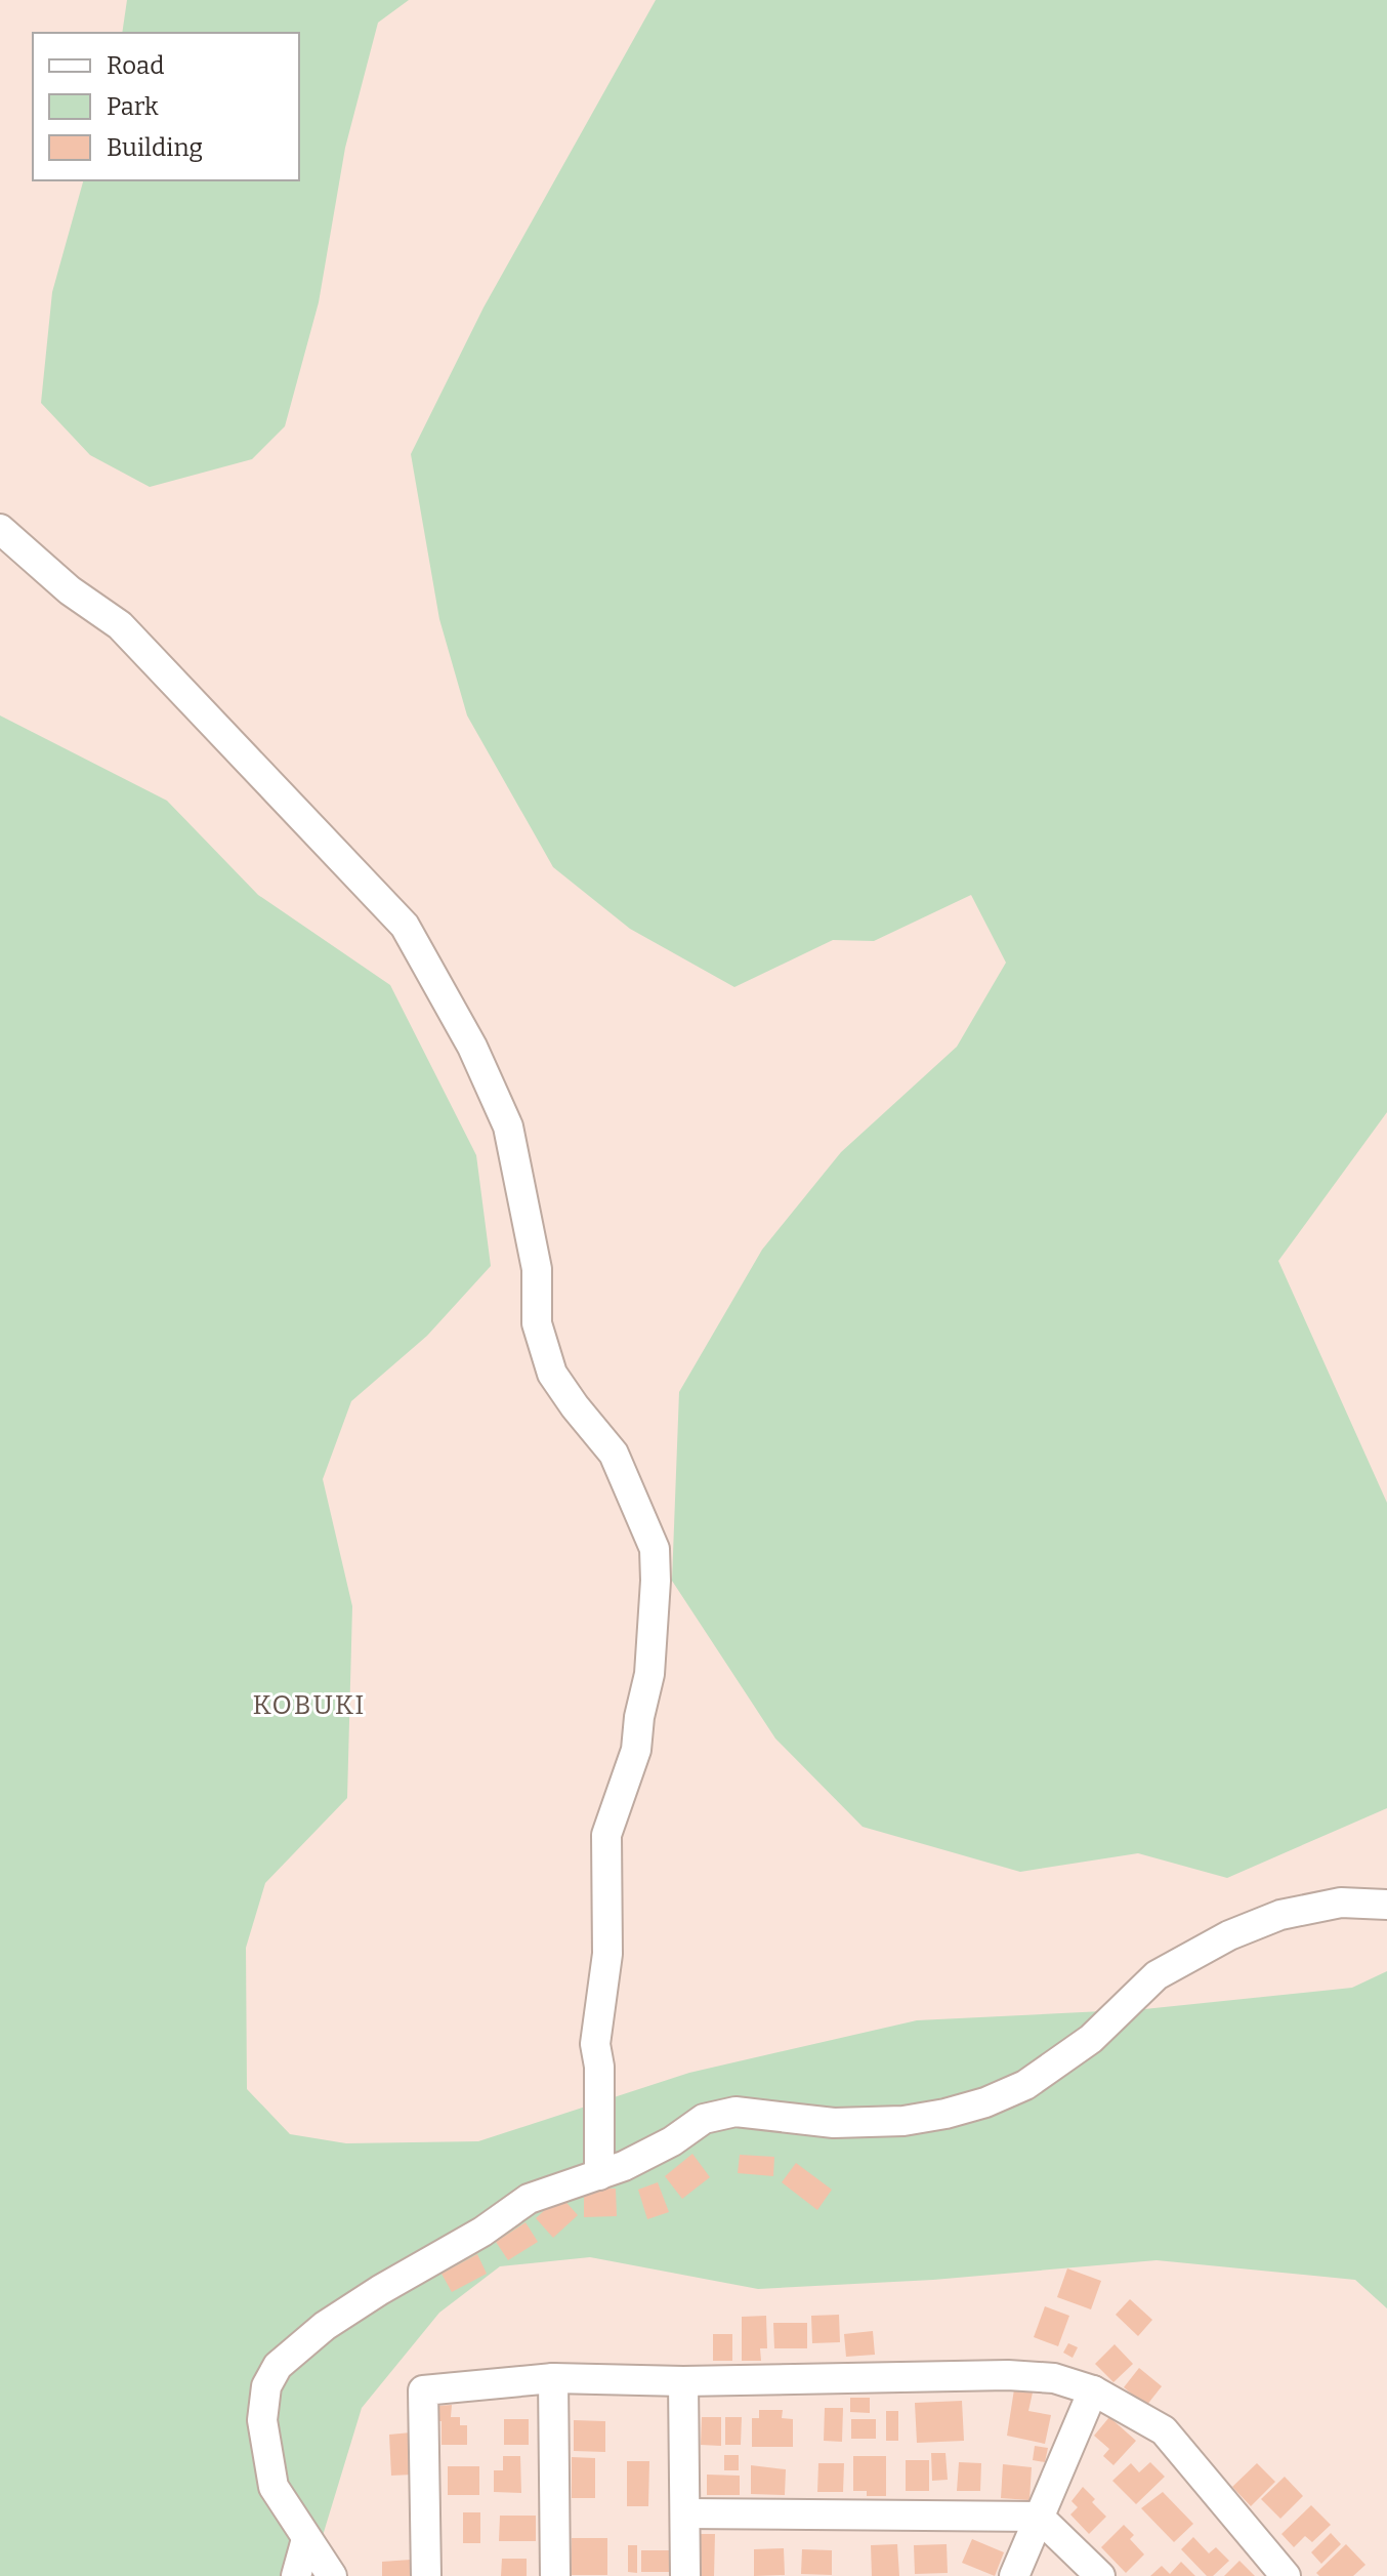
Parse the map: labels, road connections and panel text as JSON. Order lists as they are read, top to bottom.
{
  "districts": ["KOBUKI"],
  "legend": ["Road", "Park", "Building"]
}
